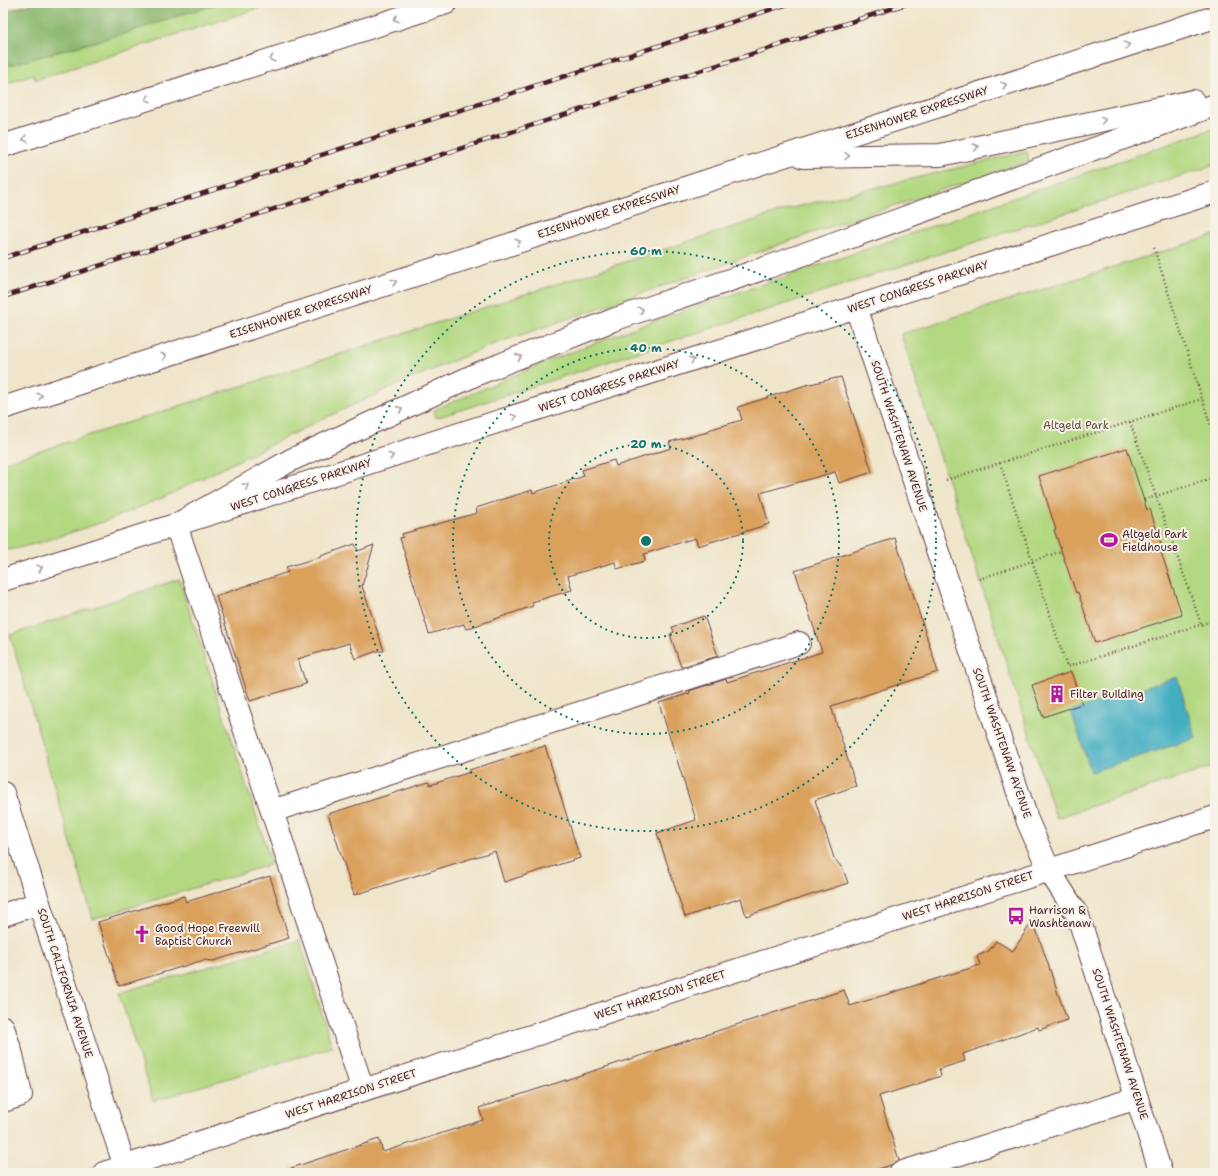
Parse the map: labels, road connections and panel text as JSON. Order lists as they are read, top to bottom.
{
  "streets": {
    "main road": [
      "EISENHOWER EXPRESSWAY",
      "WEST CONGRESS PARKWAY",
      "SOUTH WASHTENAW AVENUE",
      "WEST HARRISON STREET",
      "SOUTH CALIFORNIA AVENUE"
    ]
  },
  "crossings": [
    ["WEST CONGRESS PARKWAY", "SOUTH WASHTENAW AVENUE"],
    ["SOUTH WASHTENAW AVENUE", "WEST HARRISON STREET"],
    ["WEST HARRISON STREET", "SOUTH CALIFORNIA AVENUE"]
  ],
  "parks": ["Altgeld Park"],
  "places": {
    "sports": ["Altgeld Park Fieldhouse"],
    "building": ["Filter Building"],
    "bus stop": ["Harrison & Washtenaw"],
    "church": ["Good Hope Freewill Baptist Church"]
  },
  "rings": ["60 m", "40 m", "20 m"]
}
